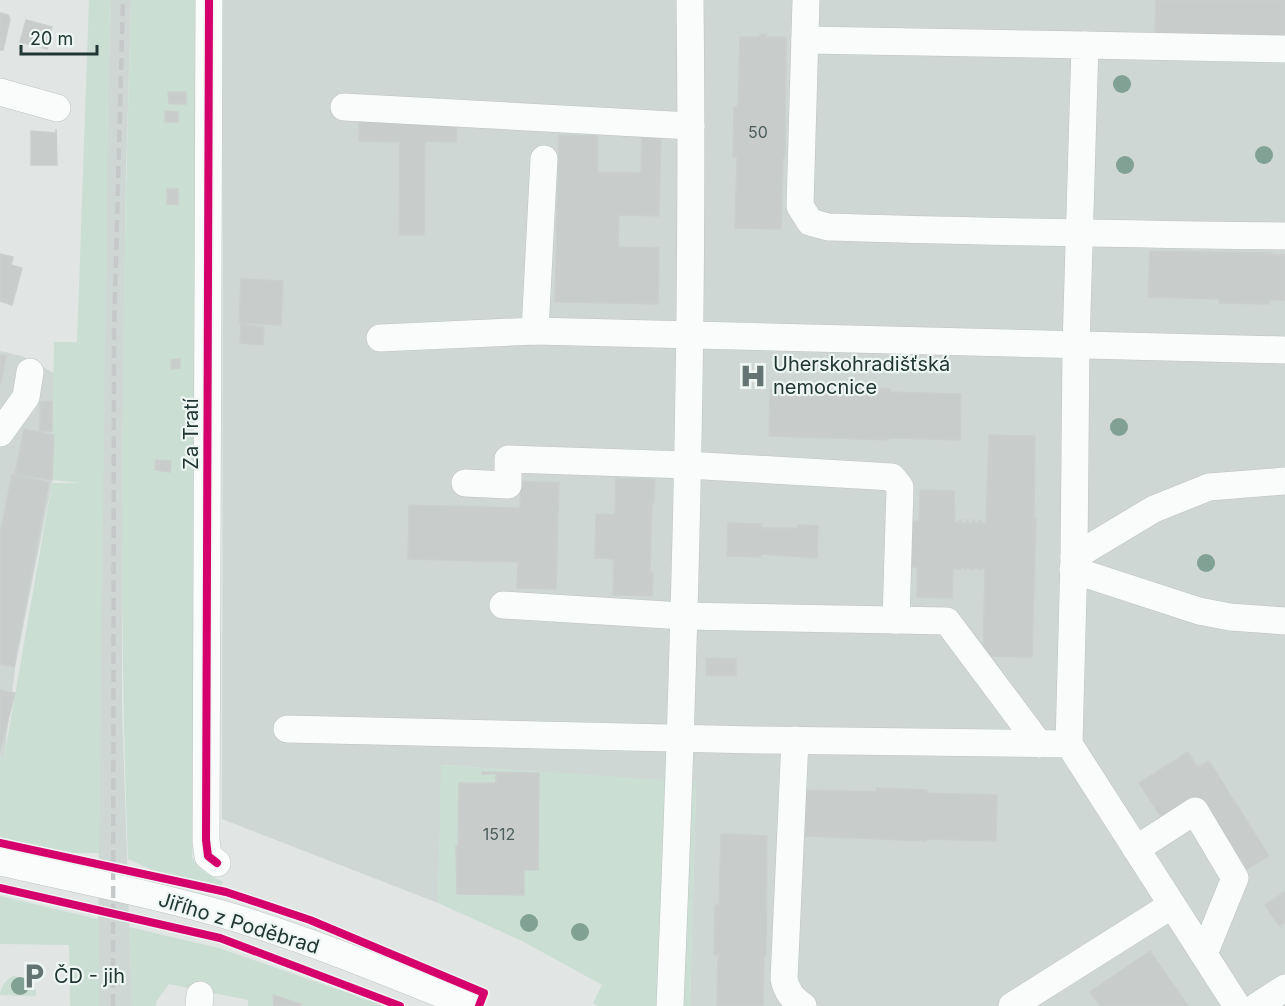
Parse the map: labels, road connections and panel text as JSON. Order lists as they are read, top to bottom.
{
  "streets": {
    "street": ["Za Tratí", "Jiřího z Poděbrad"]
  },
  "places": {
    "hospital": ["Uherskohradišťská nemocnice"],
    "parking": ["ČD - jih"]
  },
  "house_numbers": ["50", "1512"],
  "scale_bar": "20 m"
}
